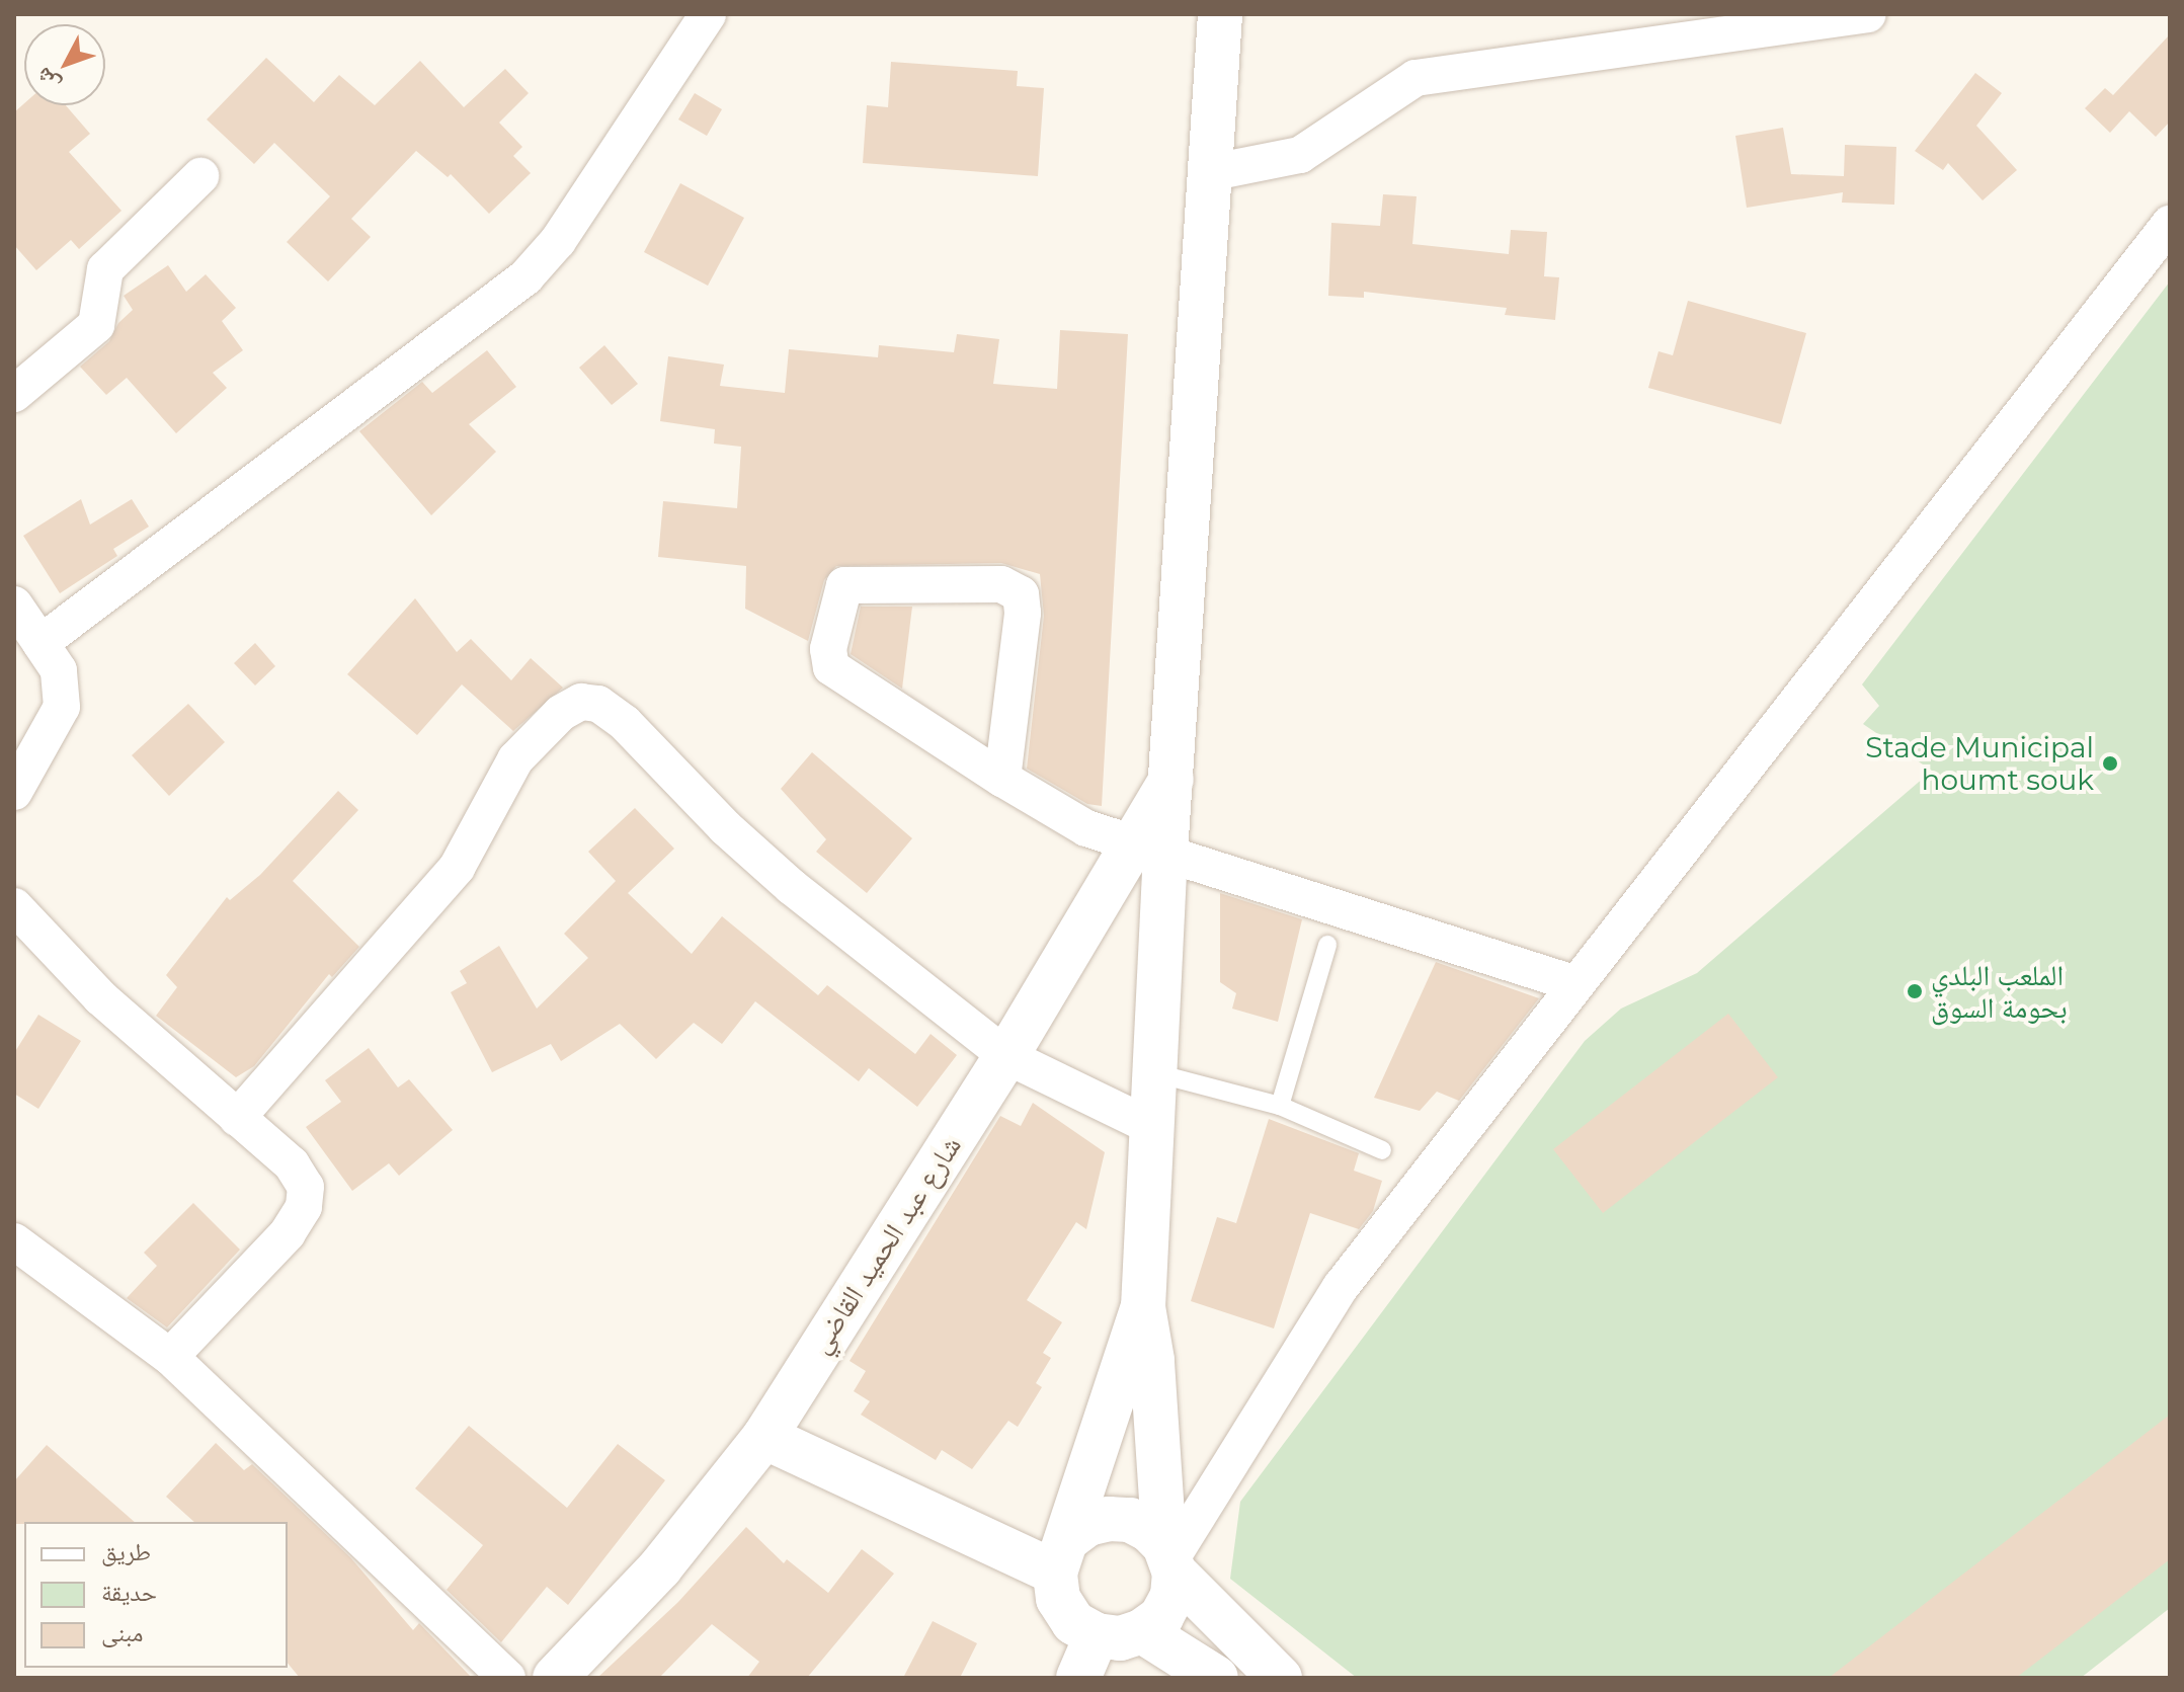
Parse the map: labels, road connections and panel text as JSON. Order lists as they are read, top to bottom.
{
  "streets": {
    "main road": ["شارع عبد الحميد القاضي"]
  },
  "places": ["Stade Municipal houmt souk", "الملعب البلدي بحومة السوق"],
  "legend": ["طريق", "حديقة", "مبنى"],
  "north": "bottom left"
}
